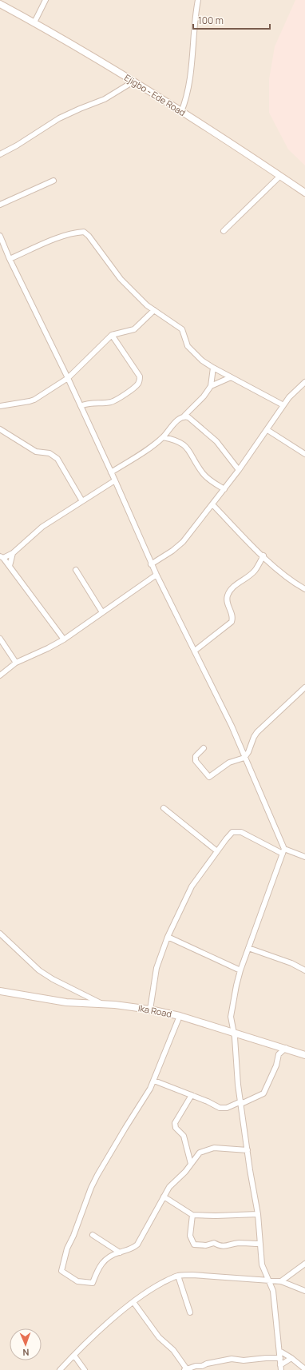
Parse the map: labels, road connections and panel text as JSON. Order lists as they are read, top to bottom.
{
  "streets": {
    "main road": ["Ejigbo - Ede Road", "Ika Road"]
  },
  "scale_bar": "100 m",
  "north": "bottom"
}
